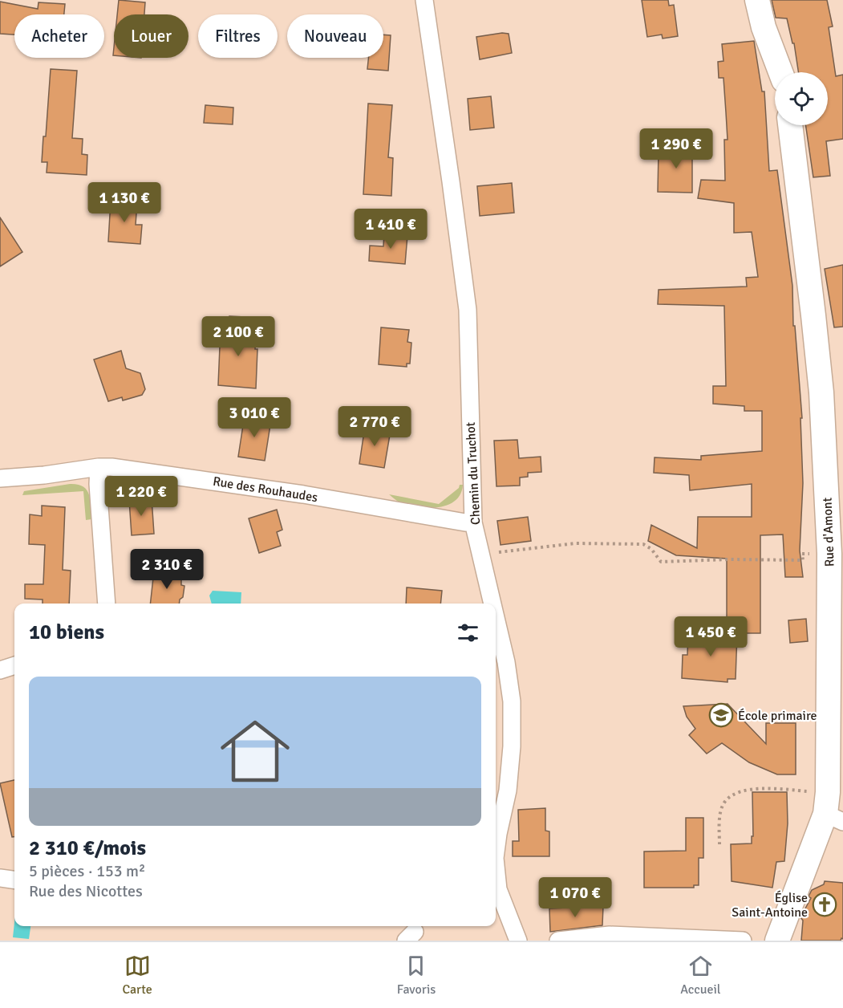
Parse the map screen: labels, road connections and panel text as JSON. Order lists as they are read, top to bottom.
{
  "streets": {
    "street": ["Chemin du Truchot", "Rue des Rouhaudes", "Rue d'Amont"]
  },
  "crossings": [
    ["Chemin du Truchot", "Rue des Rouhaudes"]
  ],
  "places": {
    "school or university": ["École primaire"],
    "church": ["Église Saint-Antoine"]
  },
  "page": {
    "chip": [
      "Acheter",
      "Louer",
      "Filtres",
      "Nouveau"
    ],
    "price": [
      "1 290 €",
      "1 130 €",
      "1 410 €",
      "2 100 €",
      "3 010 €",
      "2 770 €",
      "1 220 €",
      "2 310 €",
      "1 450 €",
      "1 070 €"
    ],
    "heading": "10 biens",
    "list": [
      {
        "name": "2 310 €/mois",
        "note": "5 pièces · 153 m² · Rue des Nicottes"
      }
    ],
    "tabs": ["Carte", "Favoris", "Accueil"]
  }
}
